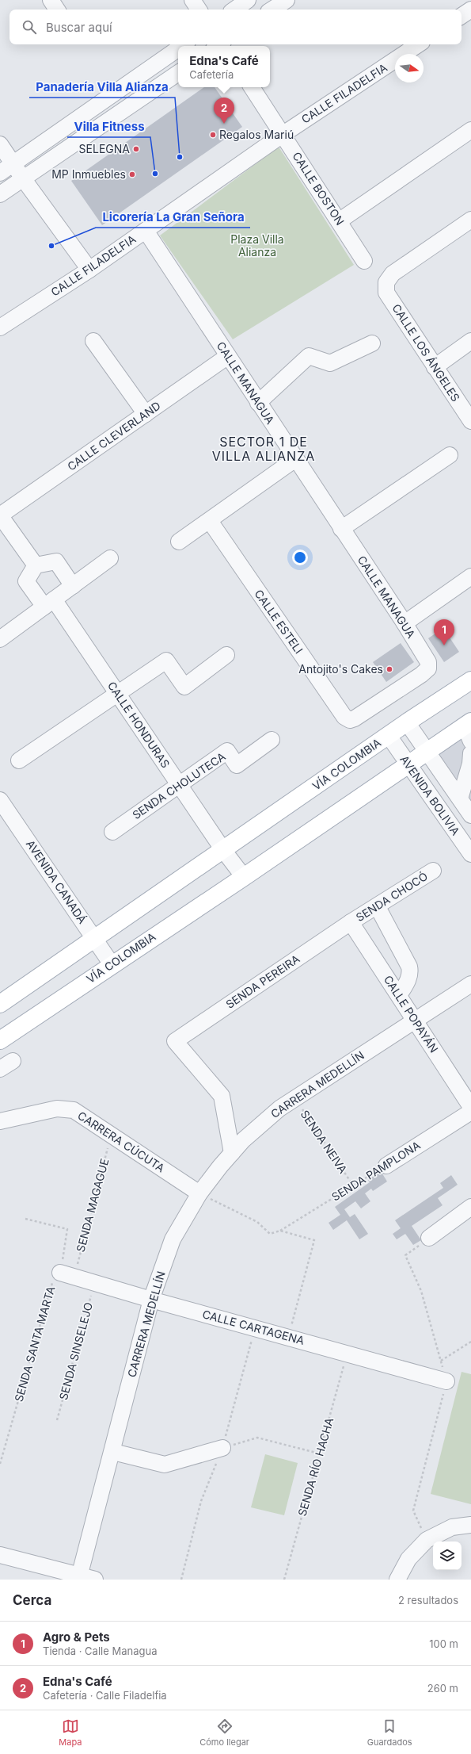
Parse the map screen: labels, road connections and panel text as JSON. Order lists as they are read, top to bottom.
{
  "streets": {
    "main road": ["VÍA COLOMBIA"],
    "street": [
      "CALLE FILADELFIA",
      "CALLE BOSTON",
      "CALLE LOS ÁNGELES",
      "CALLE MANAGUA",
      "CALLE CLEVERLAND",
      "CALLE ESTELI",
      "CALLE HONDURAS",
      "SENDA CHOLUTECA",
      "AVENIDA BOLIVIA",
      "AVENIDA CANADÁ",
      "SENDA CHOCÓ",
      "SENDA PEREIRA",
      "CALLE POPAYÁN",
      "CARRERA MEDELLÍN",
      "CARRERA CÚCUTA",
      "SENDA PAMPLONA",
      "CALLE CARTAGENA"
    ],
    "path": [
      "SENDA NEIVA",
      "SENDA MAGAGUE",
      "SENDA SANTA MARTA",
      "SENDA SINSELEJO",
      "SENDA RÍO HACHA"
    ]
  },
  "crossings": [
    ["CALLE FILADELFIA", "CALLE BOSTON"],
    ["CALLE FILADELFIA", "CALLE MANAGUA"],
    ["CALLE MANAGUA", "CALLE CLEVERLAND"],
    ["CALLE MANAGUA", "CALLE ESTELI"],
    ["CALLE HONDURAS", "VÍA COLOMBIA"],
    ["CALLE HONDURAS", "SENDA CHOLUTECA"],
    ["VÍA COLOMBIA", "AVENIDA BOLIVIA"],
    ["VÍA COLOMBIA", "AVENIDA CANADÁ"],
    ["SENDA CHOCÓ", "SENDA PEREIRA"],
    ["SENDA CHOCÓ", "CALLE POPAYÁN"],
    ["SENDA PEREIRA", "CALLE POPAYÁN"],
    ["SENDA PEREIRA", "CARRERA MEDELLÍN"],
    ["CALLE POPAYÁN", "CARRERA MEDELLÍN"],
    ["CARRERA MEDELLÍN", "CARRERA CÚCUTA"],
    ["CARRERA MEDELLÍN", "SENDA NEIVA"],
    ["CARRERA MEDELLÍN", "CALLE CARTAGENA"],
    ["CARRERA CÚCUTA", "SENDA MAGAGUE"],
    ["SENDA NEIVA", "SENDA PAMPLONA"],
    ["SENDA MAGAGUE", "CALLE CARTAGENA"],
    ["SENDA MAGAGUE", "SENDA SANTA MARTA"],
    ["CALLE CARTAGENA", "SENDA SANTA MARTA"],
    ["CALLE CARTAGENA", "SENDA SINSELEJO"],
    ["CALLE CARTAGENA", "SENDA RÍO HACHA"]
  ],
  "districts": ["SECTOR 1 DE VILLA ALIANZA"],
  "parks": ["Plaza Villa Alianza"],
  "places": [
    "Regalos Mariú",
    "SELEGNA",
    "Panadería Villa Alianza",
    "Villa Fitness",
    "MP Inmuebles",
    "Licorería La Gran Señora",
    "Antojito's Cakes"
  ],
  "north": "right",
  "page": {
    "search": "Buscar aquí",
    "popup": ["Edna's Café", "Cafetería"],
    "pins": ["2", "1"],
    "heading": ["Cerca", "2 resultados"],
    "list": [
      {
        "mark": "1",
        "name": "Agro & Pets",
        "note": "Tienda · Calle Managua",
        "value": "100 m"
      },
      {
        "mark": "2",
        "name": "Edna's Café",
        "note": "Cafetería · Calle Filadelfia",
        "value": "260 m"
      }
    ],
    "nav": ["Mapa", "Cómo llegar", "Guardados"]
  }
}
